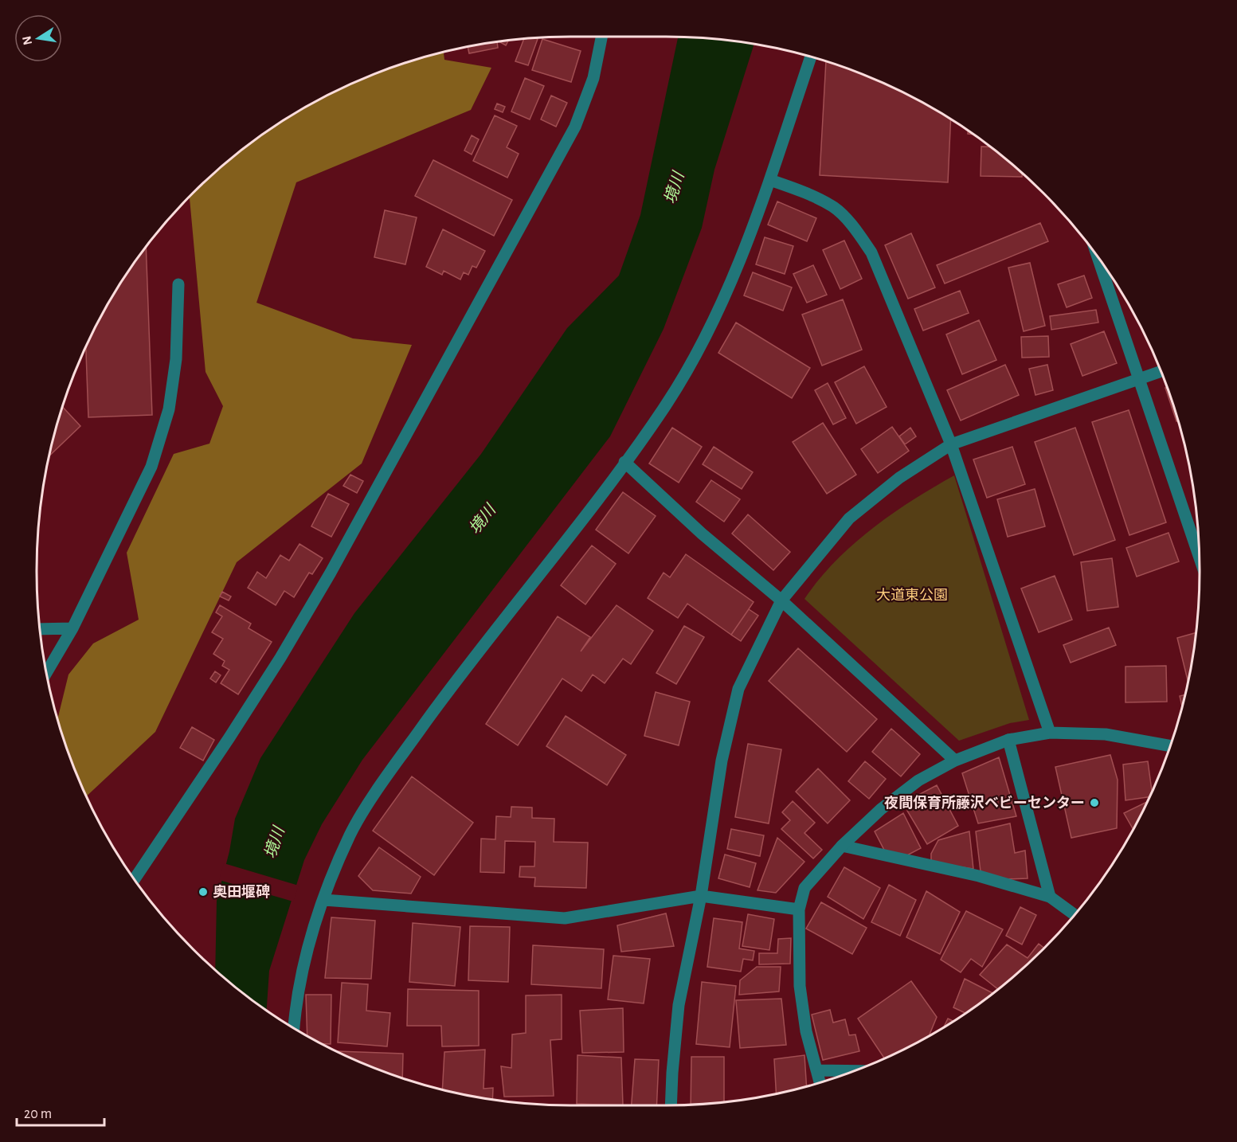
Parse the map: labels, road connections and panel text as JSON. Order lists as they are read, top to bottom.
{
  "water": ["境川"],
  "parks": ["大道東公園"],
  "places": ["夜間保育所藤沢ベビーセンター", "奥田堰碑"],
  "scale_bar": "20 m",
  "north": "left"
}
